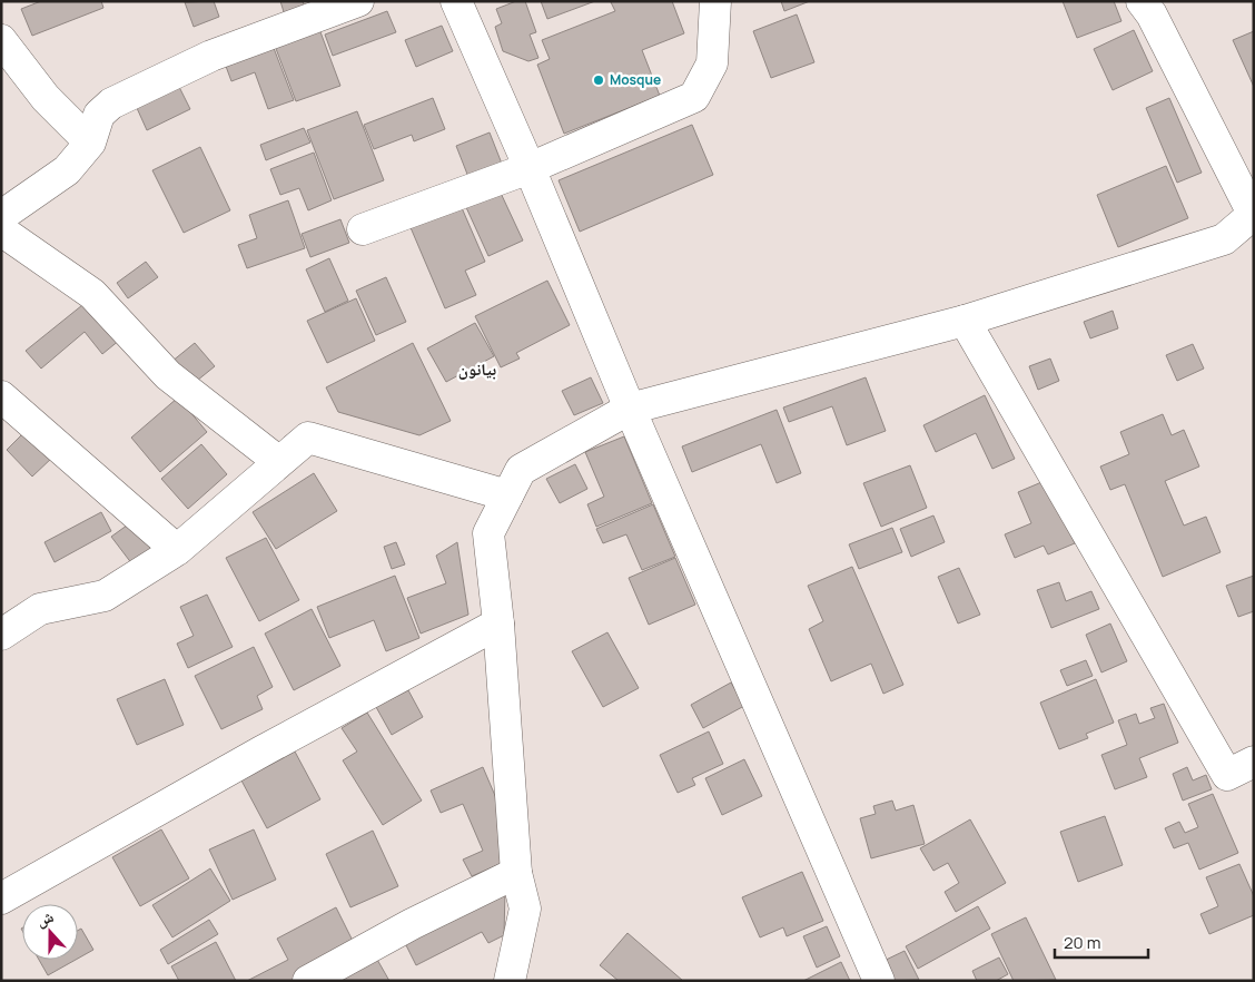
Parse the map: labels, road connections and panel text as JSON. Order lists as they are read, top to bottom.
{
  "districts": ["بيانون"],
  "places": ["Mosque"],
  "scale_bar": "20 m",
  "north": "top"
}
